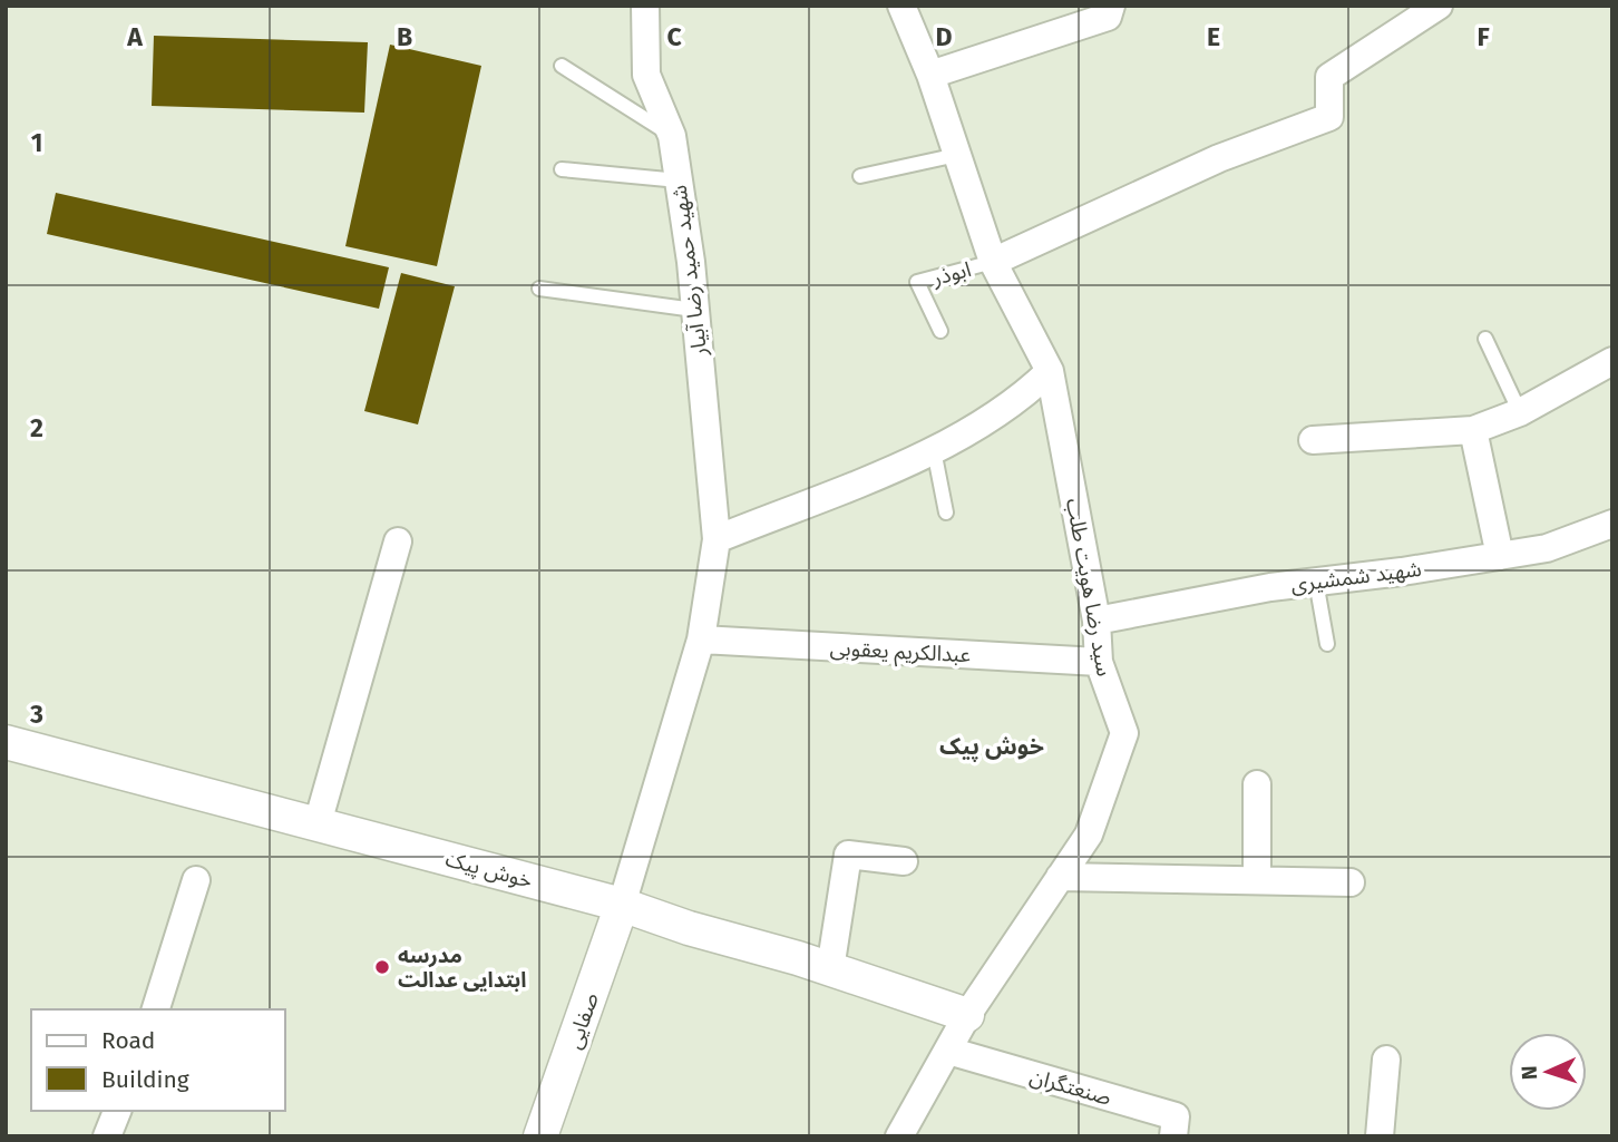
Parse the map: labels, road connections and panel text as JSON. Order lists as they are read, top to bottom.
{
  "streets": {
    "street": [
      "شهید حمید رضا آبیار",
      "شهید شمشیری",
      "سید رضا هویت طلب",
      "عبدالکریم یعقوبی",
      "خوش پیک",
      "صفایی",
      "صنعتگران"
    ],
    "lane": ["ابوذر"]
  },
  "crossings": [
    ["شهید حمید رضا آبیار", "عبدالکریم یعقوبی"],
    ["شهید حمید رضا آبیار", "خوش پیک"],
    ["شهید حمید رضا آبیار", "صفایی"],
    ["ابوذر", "سید رضا هویت طلب"],
    ["شهید شمشیری", "سید رضا هویت طلب"],
    ["سید رضا هویت طلب", "عبدالکریم یعقوبی"],
    ["سید رضا هویت طلب", "خوش پیک"],
    ["سید رضا هویت طلب", "صنعتگران"],
    ["خوش پیک", "صفایی"]
  ],
  "districts": ["خوش پیک"],
  "places": ["مدرسه ابتدایی عدالت"],
  "legend": ["Road", "Building"],
  "north": "left",
  "grid": {
    "columns": [
      "A",
      "B",
      "C",
      "D",
      "E",
      "F"
    ],
    "rows": ["1", "2", "3"]
  }
}
